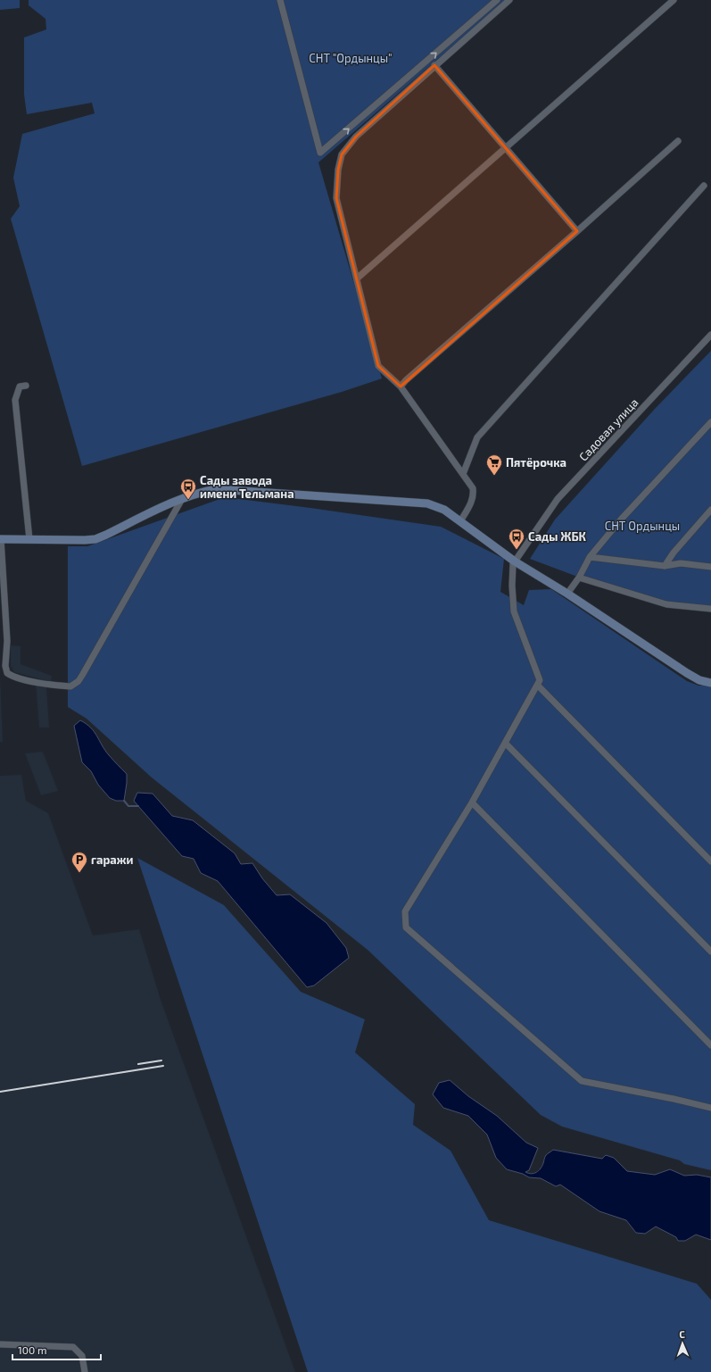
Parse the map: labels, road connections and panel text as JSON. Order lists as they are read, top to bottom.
{
  "streets": {
    "street": ["Садовая улица"]
  },
  "parks": ["СНТ \"Ордынцы\"", "СНТ Ордынцы"],
  "places": {
    "supermarket": ["Пятёрочка"],
    "bus stop": ["Сады завода имени Тельмана", "Сады ЖБК"],
    "parking": ["гаражи"]
  },
  "scale_bar": "100 m",
  "north": "top"
}
